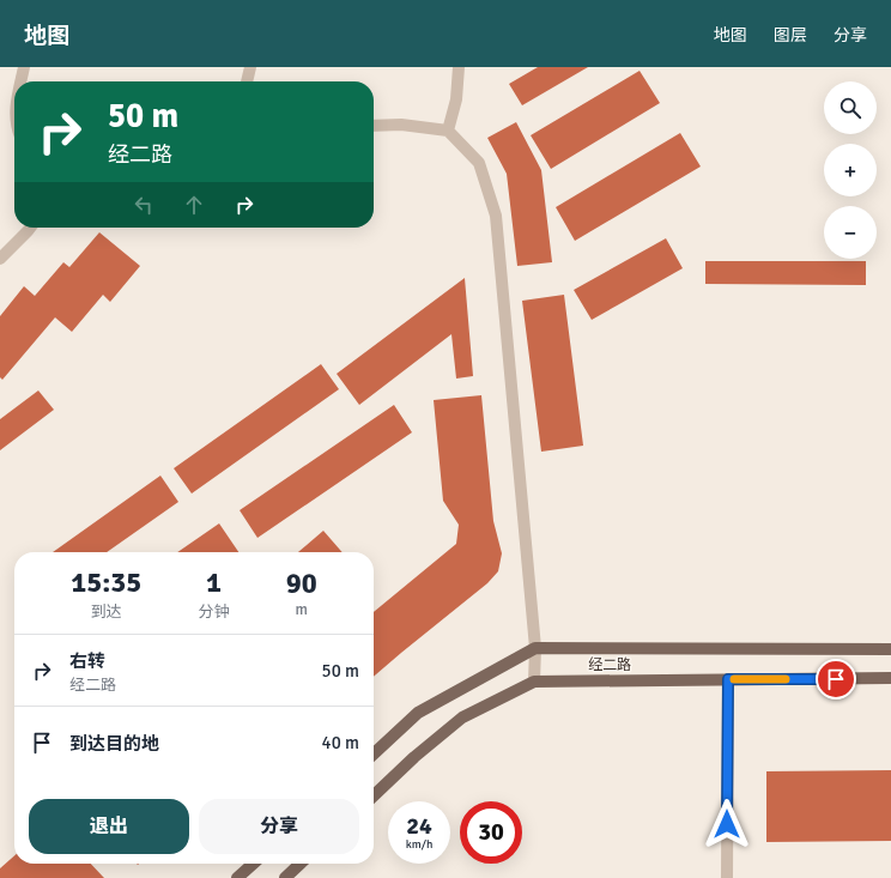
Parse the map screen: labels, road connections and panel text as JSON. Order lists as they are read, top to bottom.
{
  "streets": {
    "main road": ["经二路"]
  },
  "page": {
    "header": "地图",
    "nav": ["地图", "图层", "分享"],
    "map_buttons": ["+", "−"],
    "turn": ["50 m", "经二路"],
    "eta": [
      "15:35",
      "到达",
      "1",
      "分钟",
      "90",
      "m"
    ],
    "list": [
      {
        "name": "右转",
        "note": "经二路",
        "value": "50 m"
      },
      {
        "name": "到达目的地",
        "value": "40 m"
      }
    ],
    "buttons": ["退出", "分享"],
    "speed": "24 km/h",
    "limit": "30"
  }
}
